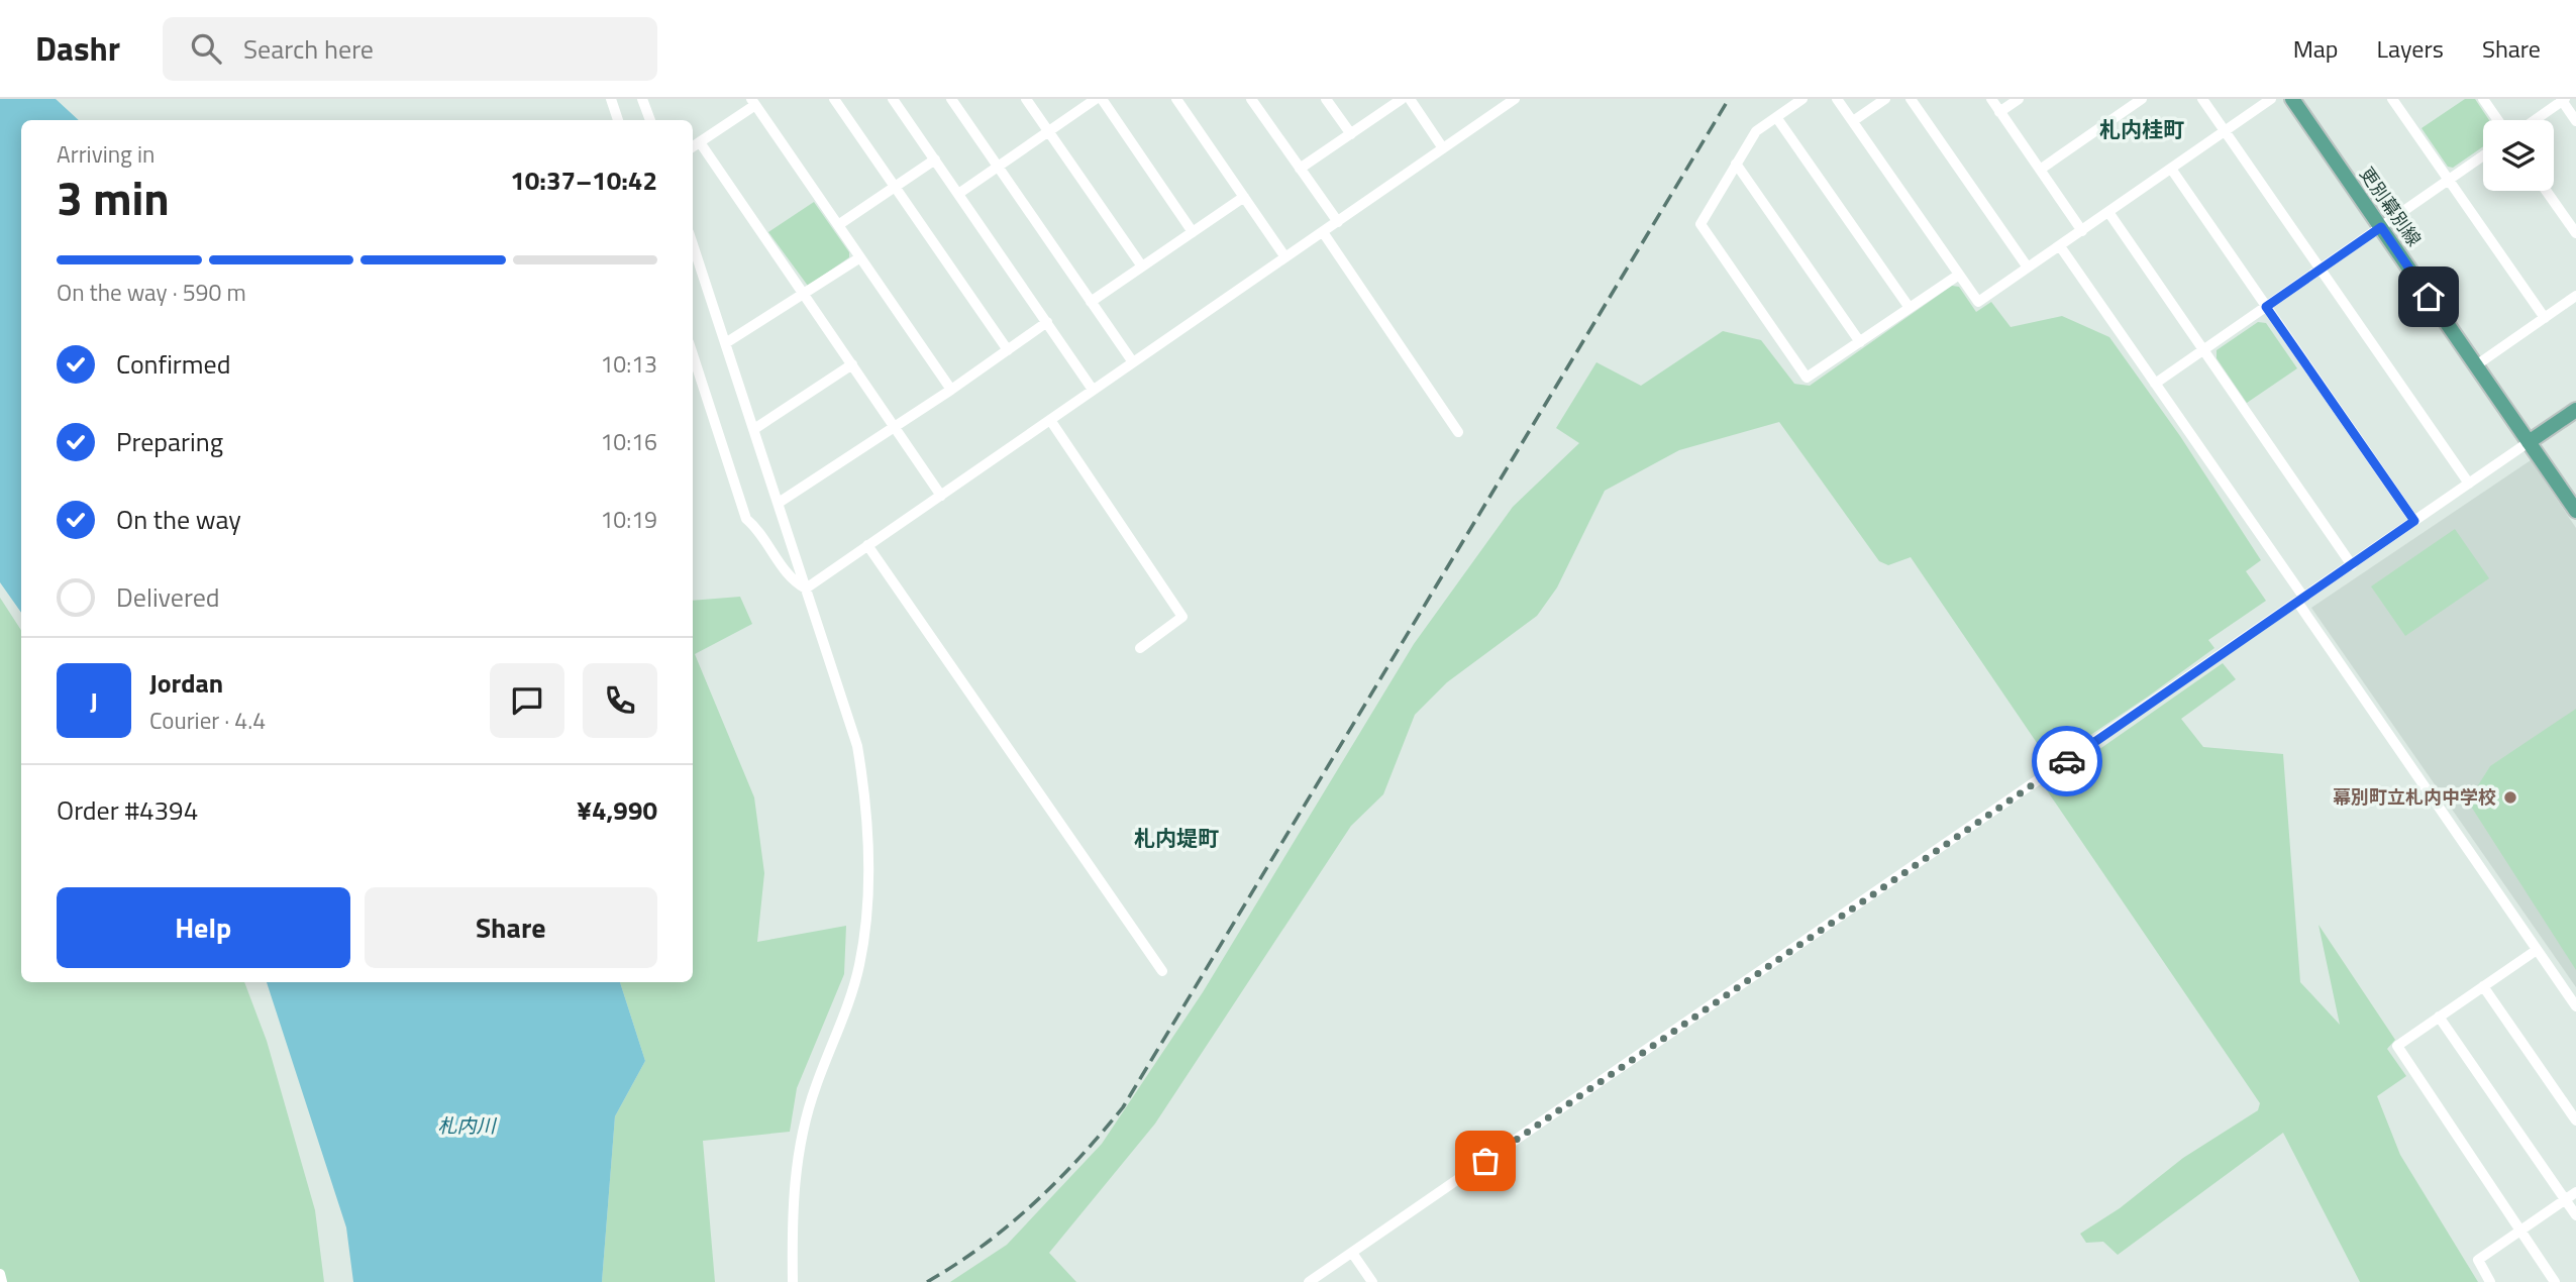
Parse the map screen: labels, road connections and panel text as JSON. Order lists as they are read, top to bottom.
{
  "streets": {
    "main road": ["更別幕別線"]
  },
  "districts": ["札内桂町", "札内堤町"],
  "water": ["札内川"],
  "places": ["幕別町立札内中学校"],
  "page": {
    "header": "Dashr",
    "search": "Search here",
    "nav": ["Map", "Layers", "Share"],
    "heading": ["3 min", "Arriving in", "10:37–10:42"],
    "panel": [
      "Jordan",
      "Courier · 4.4",
      "Order #4394",
      "¥4,990"
    ],
    "bar": "On the way · 590 m",
    "list": [
      ["Confirmed", "10:13"],
      ["Preparing", "10:16"],
      ["On the way", "10:19"],
      "Delivered"
    ],
    "round": "J",
    "buttons": ["Help", "Share"]
  }
}
